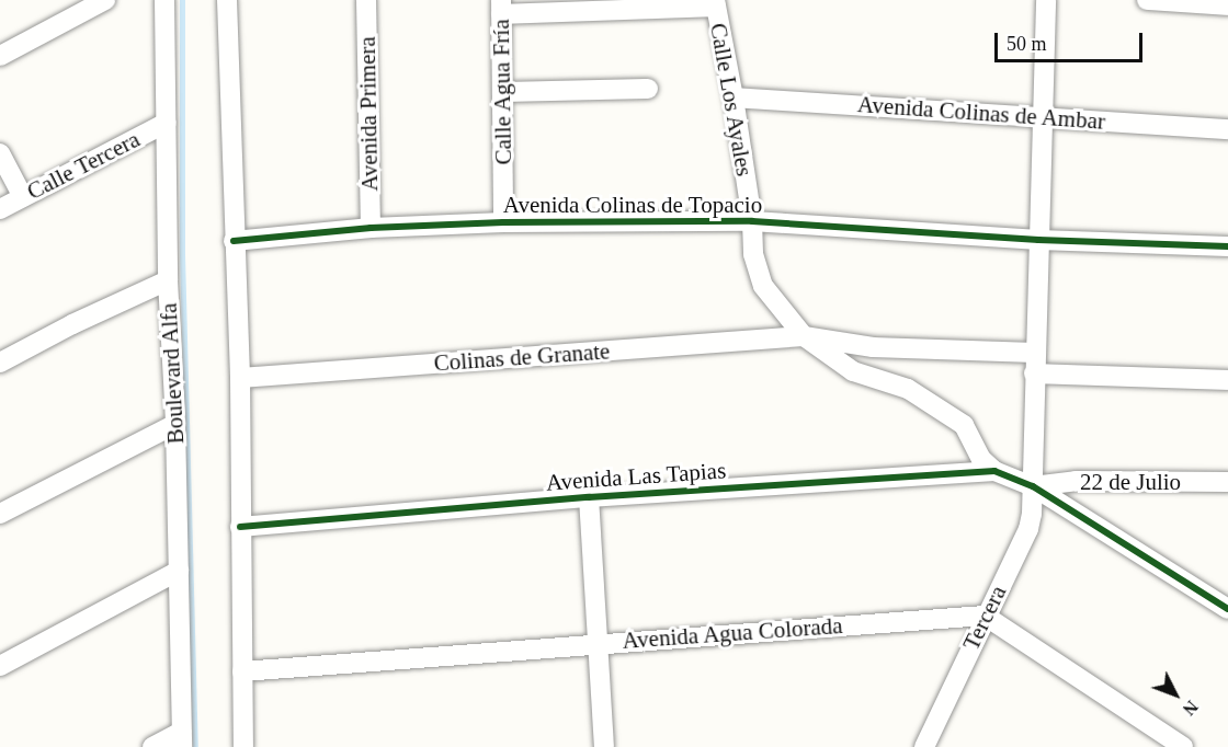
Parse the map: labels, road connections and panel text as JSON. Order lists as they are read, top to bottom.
{
  "streets": {
    "street": [
      "Calle Agua Fría",
      "Calle Los Ayales",
      "Avenida Colinas de Ambar",
      "Avenida Primera",
      "Calle Tercera",
      "Avenida Colinas de Topacio",
      "Colinas de Granate",
      "Boulevard Alfa",
      "Avenida Las Tapias",
      "22 de Julio",
      "Tercera",
      "Avenida Agua Colorada"
    ]
  },
  "crossings": [
    ["Calle Agua Fría", "Avenida Colinas de Topacio"],
    ["Calle Los Ayales", "Avenida Colinas de Ambar"],
    ["Calle Los Ayales", "Avenida Colinas de Topacio"],
    ["Calle Los Ayales", "Colinas de Granate"],
    ["Calle Los Ayales", "Avenida Las Tapias"],
    ["Avenida Colinas de Ambar", "Tercera"],
    ["Avenida Primera", "Avenida Colinas de Topacio"],
    ["Calle Tercera", "Boulevard Alfa"],
    ["Avenida Colinas de Topacio", "Tercera"],
    ["Colinas de Granate", "Tercera"],
    ["Avenida Las Tapias", "22 de Julio"],
    ["Avenida Las Tapias", "Tercera"],
    ["22 de Julio", "Tercera"],
    ["Tercera", "Avenida Agua Colorada"]
  ],
  "scale_bar": "50 m",
  "north": "bottom right"
}
